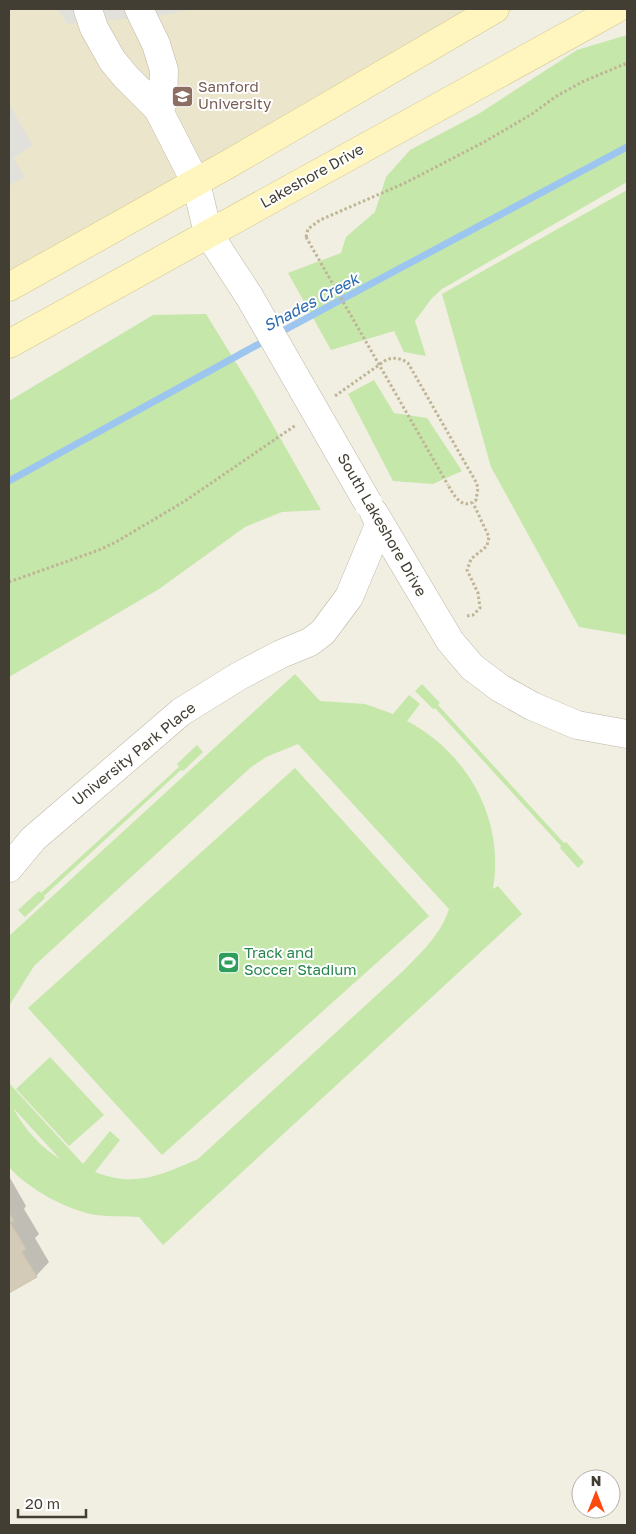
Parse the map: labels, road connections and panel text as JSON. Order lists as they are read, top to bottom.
{
  "streets": {
    "main road": ["Lakeshore Drive"],
    "street": ["South Lakeshore Drive", "University Park Place"]
  },
  "crossings": [
    ["Lakeshore Drive", "South Lakeshore Drive"],
    ["South Lakeshore Drive", "University Park Place"]
  ],
  "water": ["Shades Creek"],
  "places": {
    "school or university": ["Samford University"],
    "sports": ["Track and Soccer Stadium"]
  },
  "scale_bar": "20 m",
  "north": "top"
}
